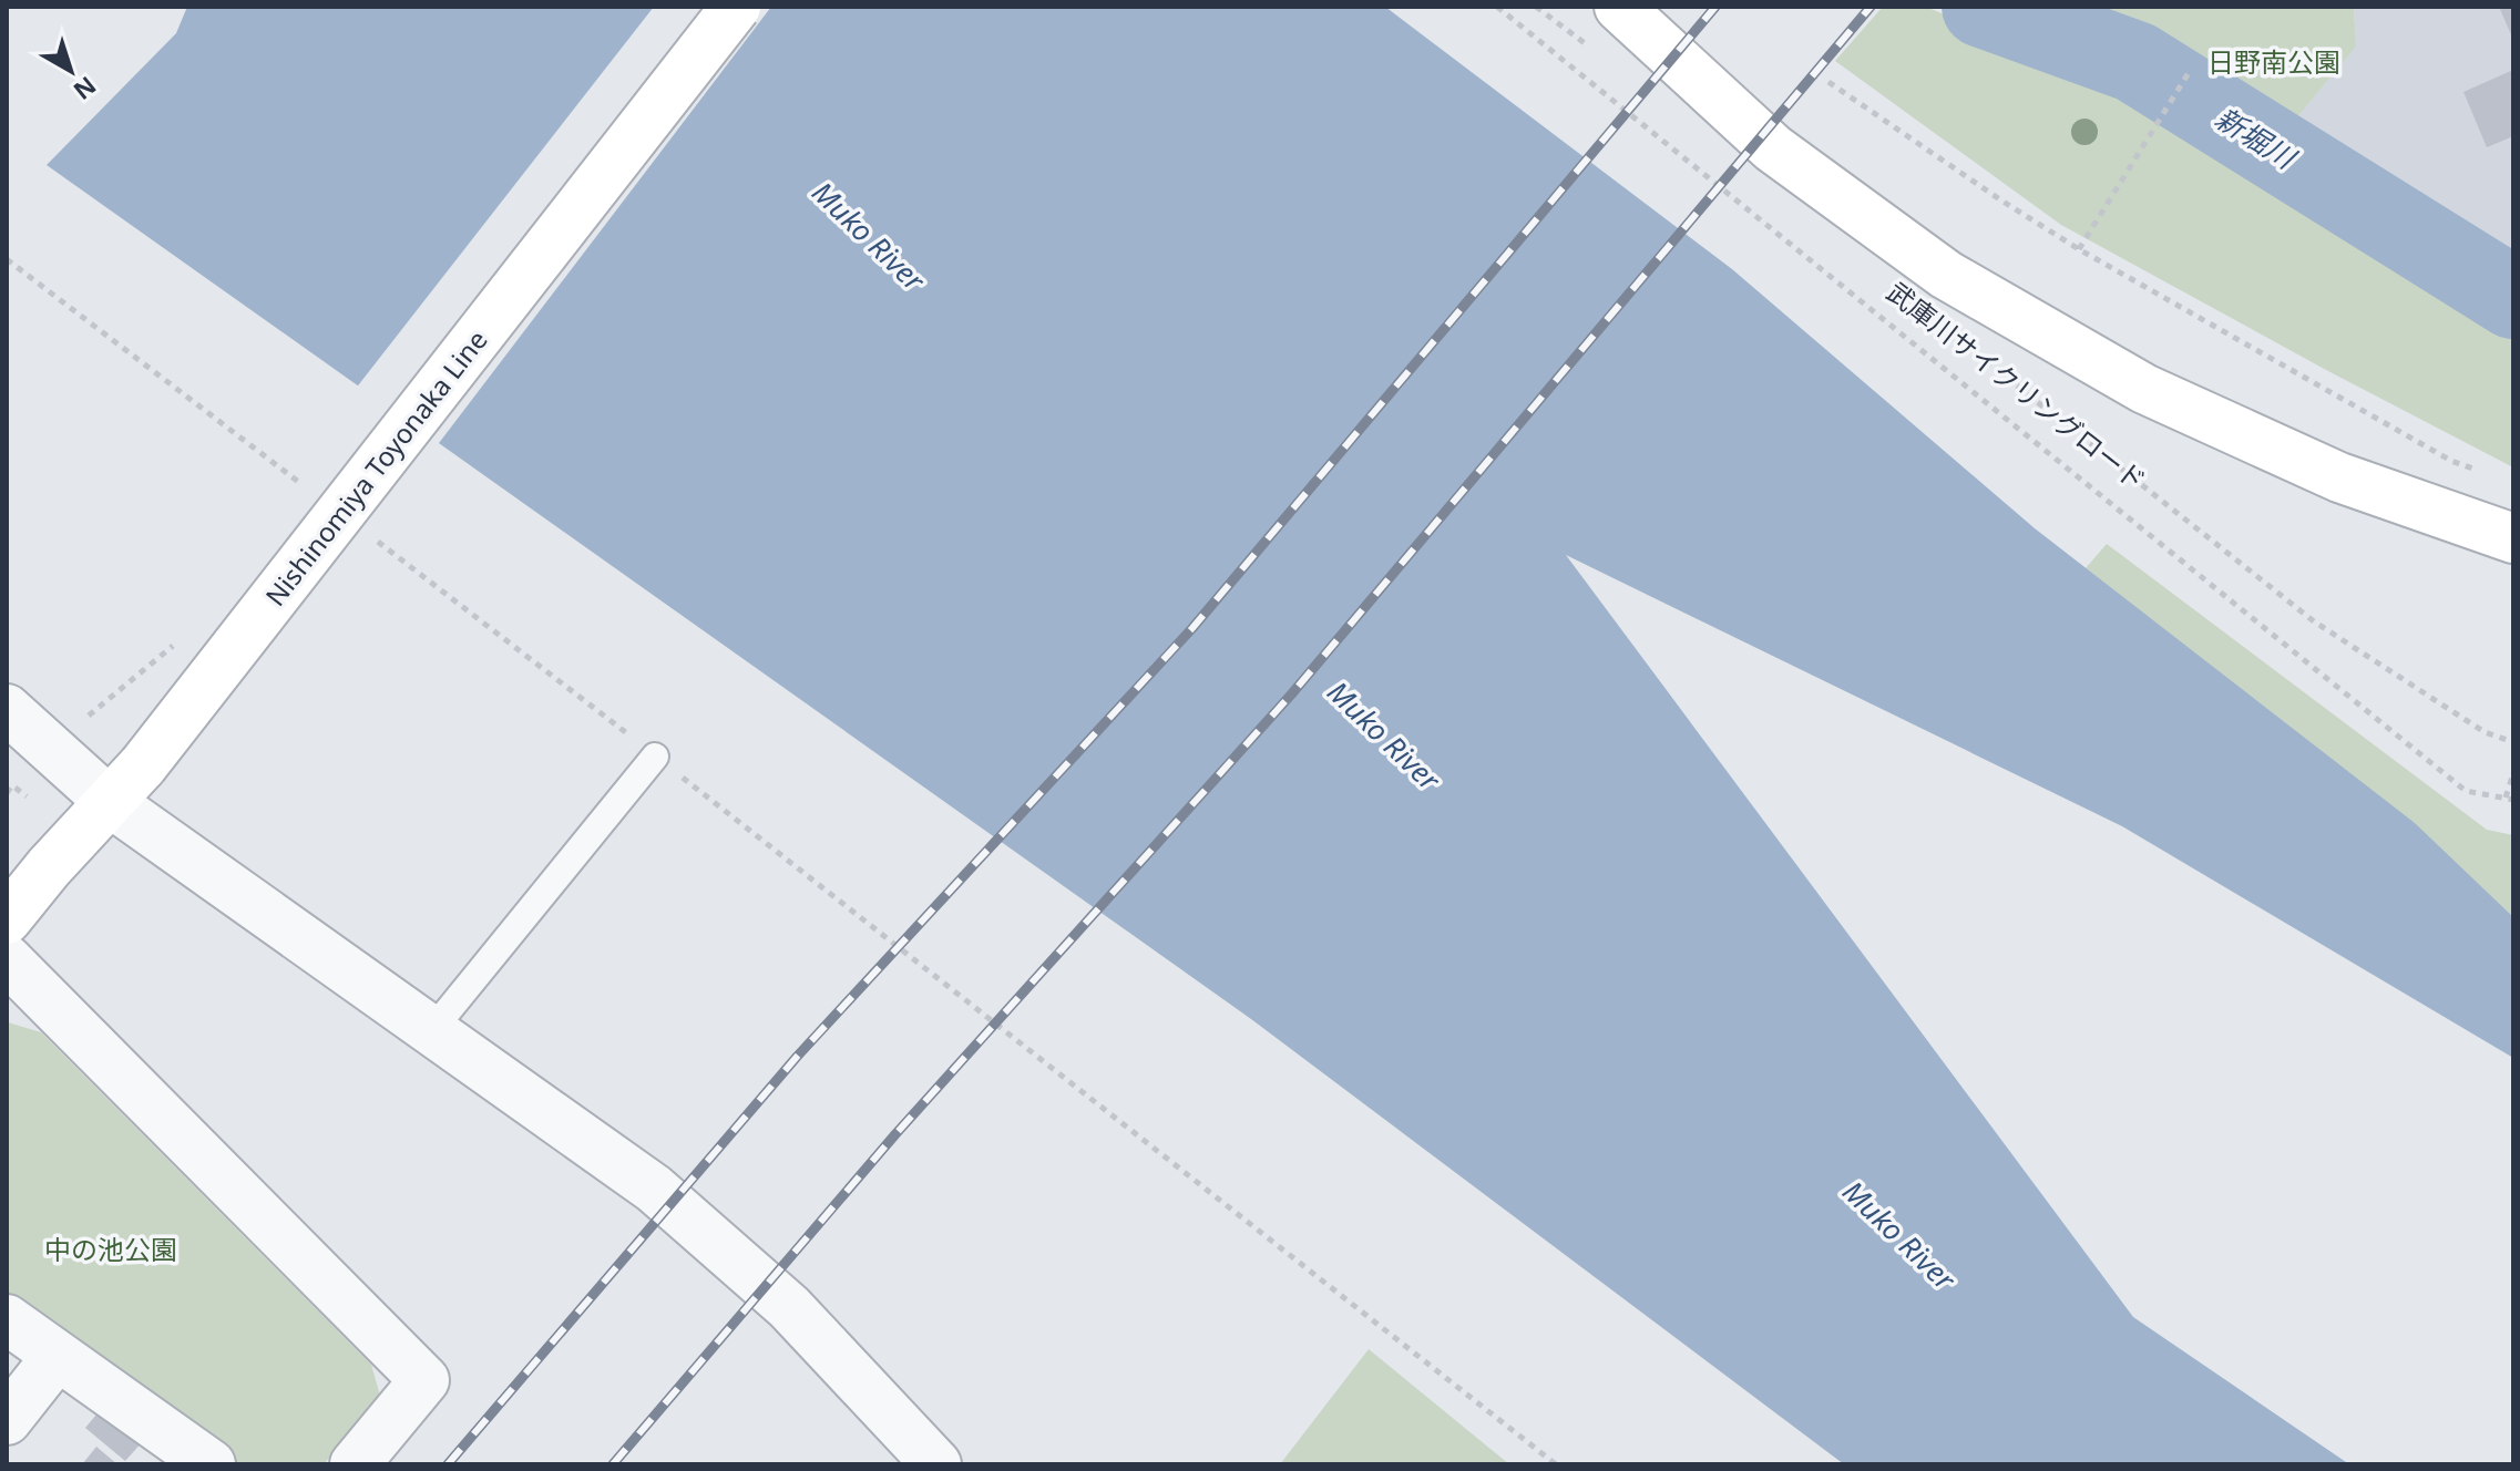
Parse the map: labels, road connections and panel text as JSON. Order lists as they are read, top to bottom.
{
  "streets": {
    "main road": ["Nishinomiya Toyonaka Line"],
    "path": ["武庫川サイクリングロード"]
  },
  "water": ["新堀川", "Muko River"],
  "parks": ["日野南公園", "中の池公園"],
  "north": "bottom right"
}
